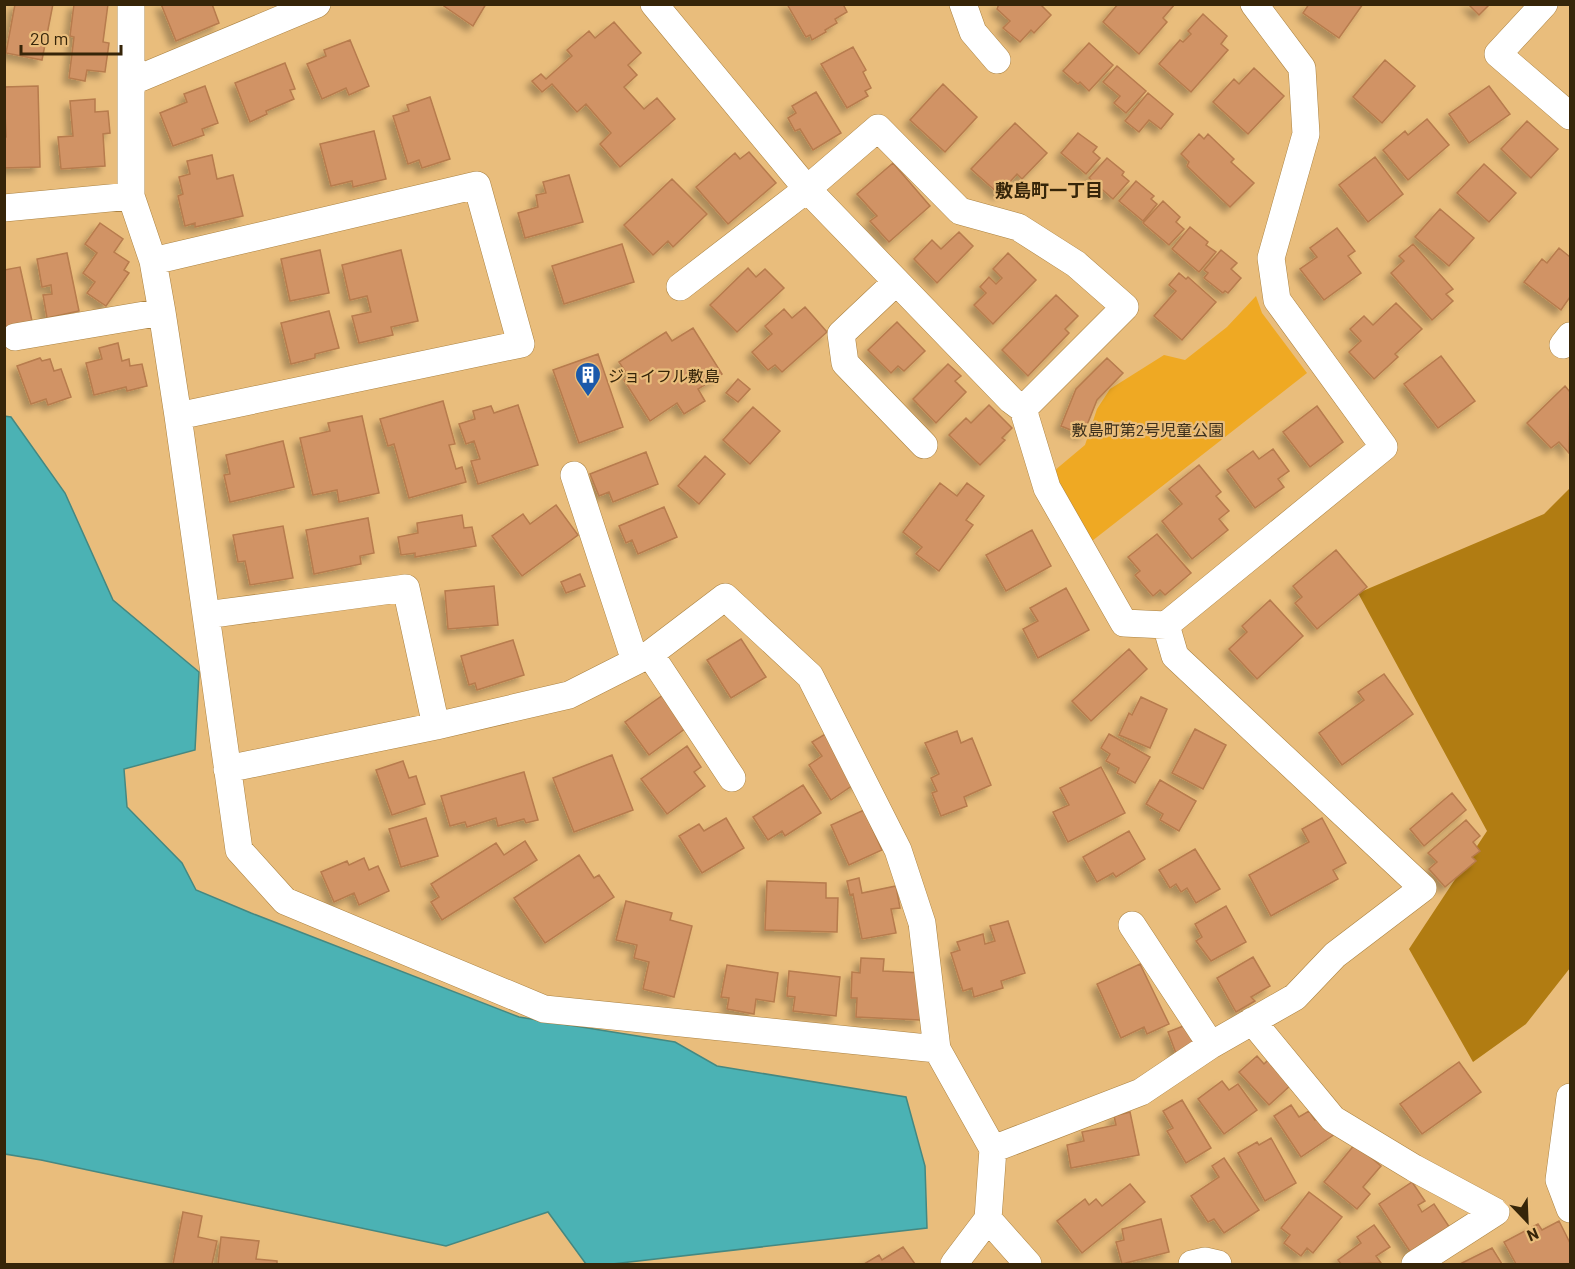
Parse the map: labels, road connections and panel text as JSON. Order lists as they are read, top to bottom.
{
  "districts": ["敷島町一丁目"],
  "parks": ["敷島町第2号児童公園"],
  "places": {
    "building": ["ジョイフル敷島"]
  },
  "scale_bar": "20 m",
  "north": "bottom right"
}
